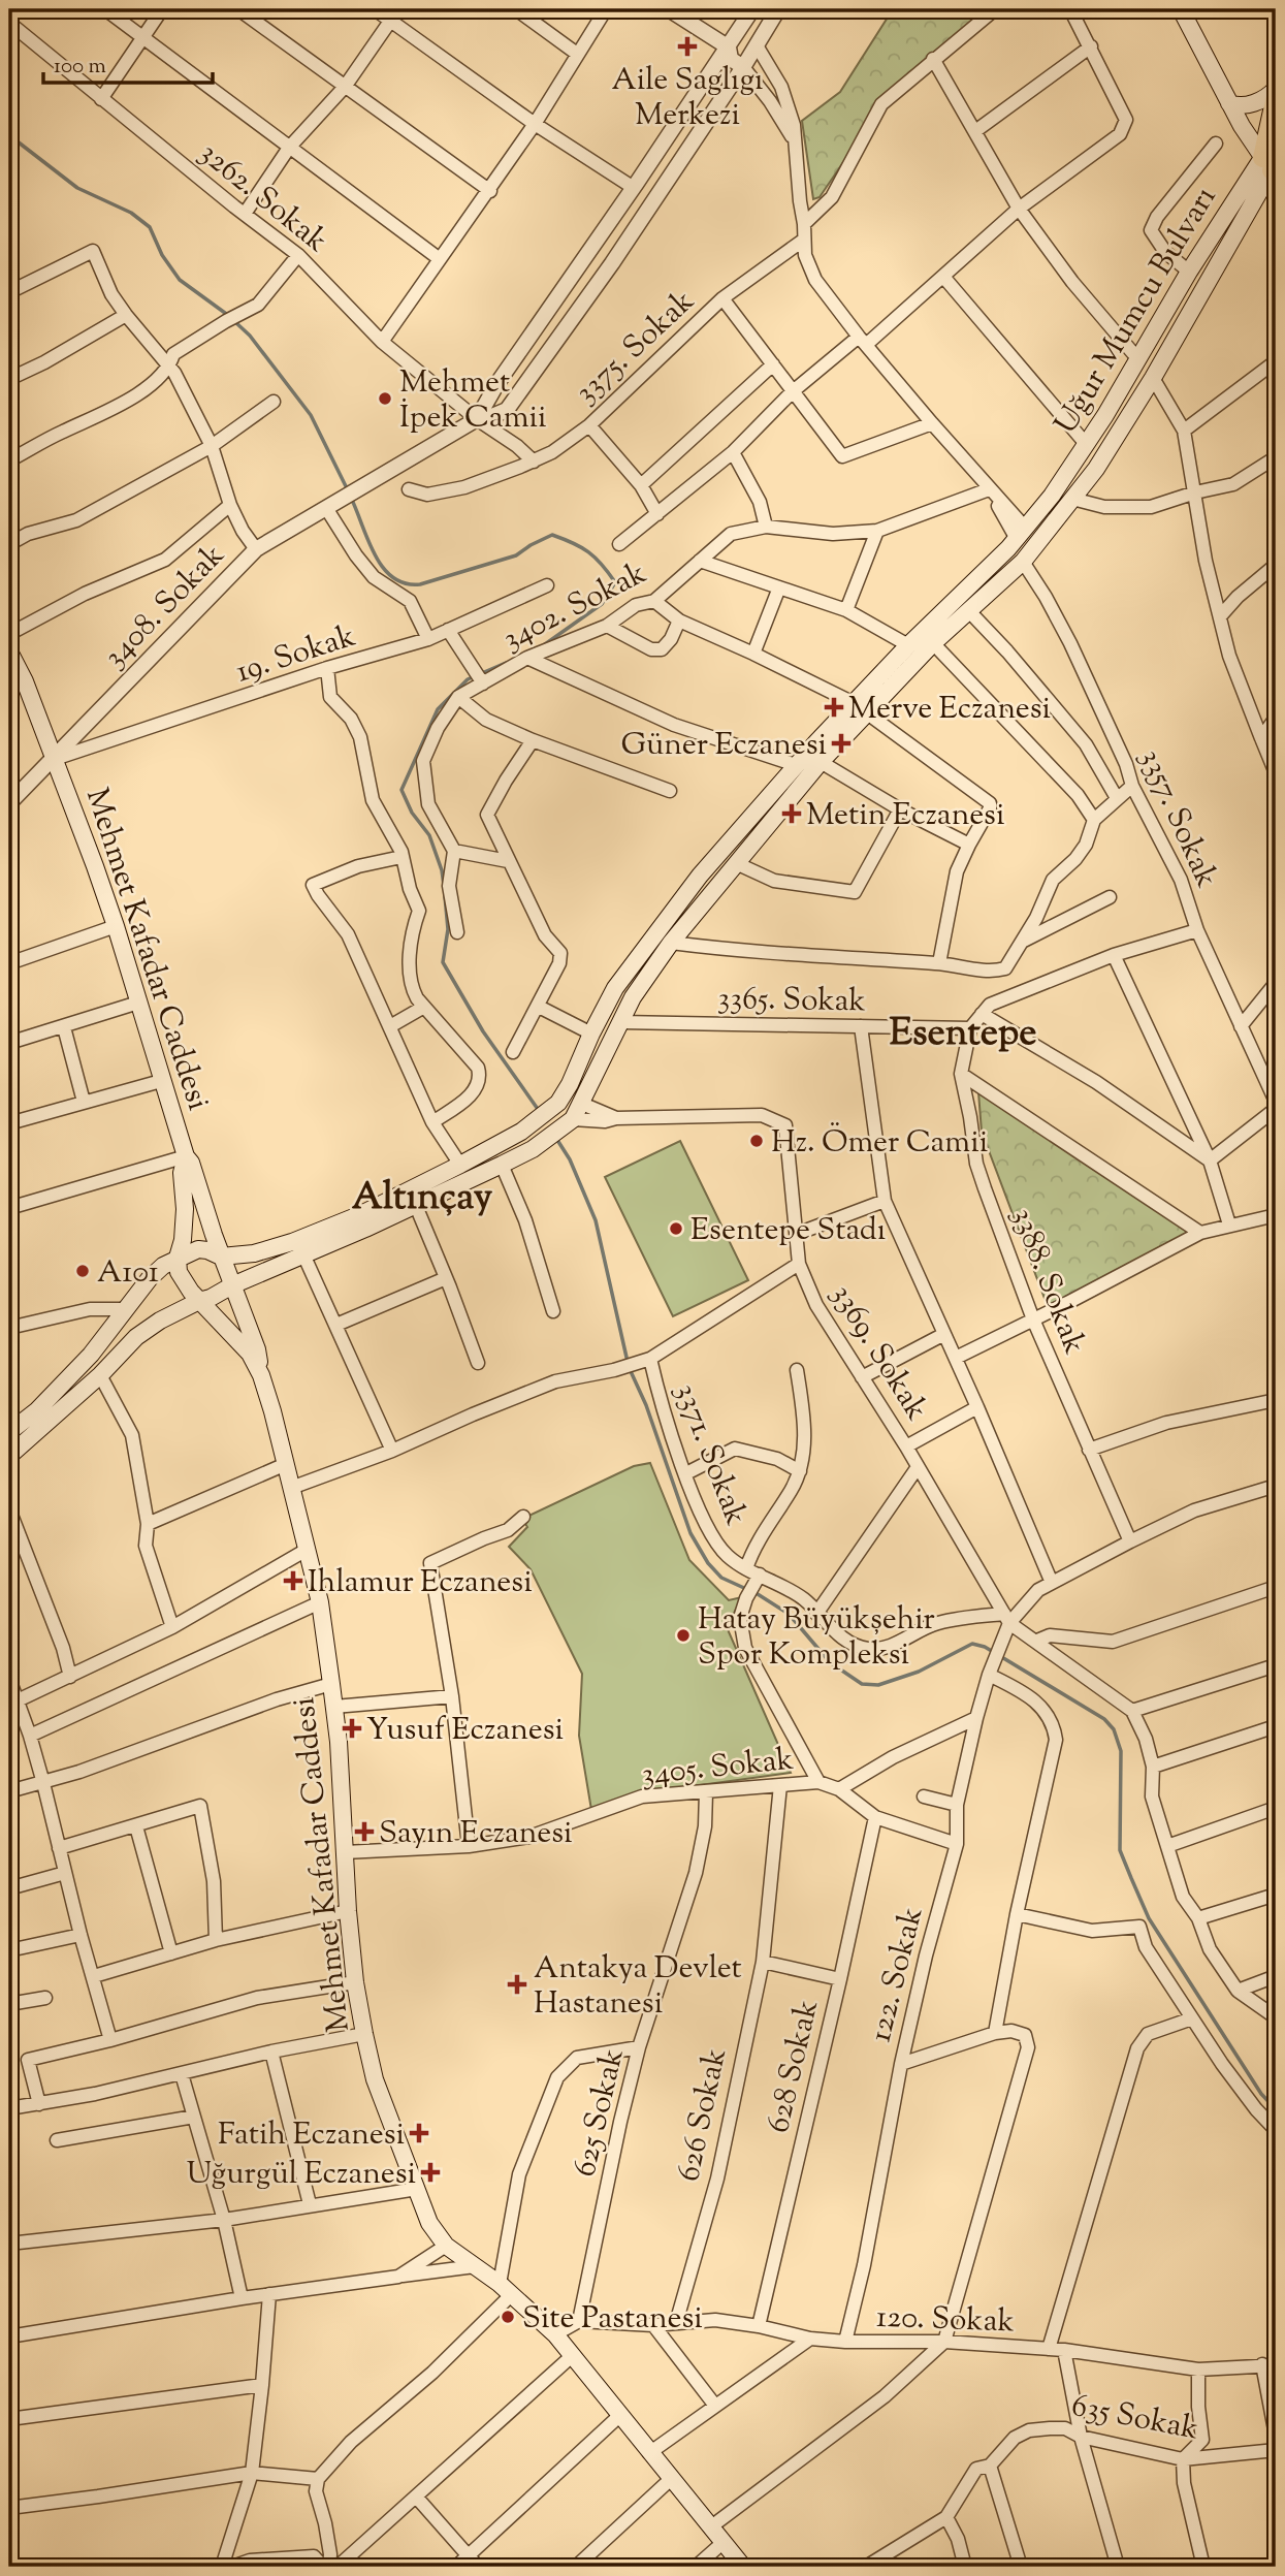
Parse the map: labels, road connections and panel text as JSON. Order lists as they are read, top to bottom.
{
  "streets": {
    "main road": ["Uğur Mumcu Bulvarı", "Mehmet Kafadar Caddesi"],
    "street": [
      "3262. Sokak",
      "3375. Sokak",
      "3408. Sokak",
      "3402. Sokak",
      "19. Sokak",
      "3357. Sokak",
      "3365. Sokak",
      "3388. Sokak",
      "3369. Sokak",
      "3371. Sokak",
      "3405. Sokak",
      "122. Sokak",
      "628 Sokak",
      "625 Sokak",
      "626 Sokak",
      "120. Sokak",
      "635 Sokak"
    ]
  },
  "crossings": [
    ["3262. Sokak", "3375. Sokak"],
    ["3262. Sokak", "3408. Sokak"],
    ["Uğur Mumcu Bulvarı", "3357. Sokak"],
    ["3408. Sokak", "19. Sokak"],
    ["3408. Sokak", "Mehmet Kafadar Caddesi"],
    ["19. Sokak", "Mehmet Kafadar Caddesi"],
    ["Mehmet Kafadar Caddesi", "3405. Sokak"],
    ["3365. Sokak", "3388. Sokak"],
    ["3388. Sokak", "122. Sokak"],
    ["3369. Sokak", "3371. Sokak"],
    ["3369. Sokak", "122. Sokak"],
    ["3371. Sokak", "122. Sokak"],
    ["3405. Sokak", "122. Sokak"],
    ["3405. Sokak", "628 Sokak"],
    ["3405. Sokak", "625 Sokak"],
    ["3405. Sokak", "626 Sokak"],
    ["122. Sokak", "120. Sokak"],
    ["628 Sokak", "120. Sokak"],
    ["625 Sokak", "120. Sokak"],
    ["626 Sokak", "120. Sokak"]
  ],
  "districts": ["Esentepe", "Altınçay"],
  "places": {
    "health": [
      "Aile Saglıgı Merkezi",
      "Merve Eczanesi",
      "Güner Eczanesi",
      "Metin Eczanesi",
      "Ihlamur Eczanesi",
      "Yusuf Eczanesi",
      "Sayın Eczanesi",
      "Antakya Devlet Hastanesi",
      "Fatih Eczanesi",
      "Uğurgül Eczanesi"
    ],
    "other": [
      "Mehmet İpek Camii",
      "Hz. Ömer Camii",
      "Esentepe Stadı",
      "A101",
      "Hatay Büyükşehir Spor Kompleksi",
      "Site Pastanesi"
    ]
  },
  "scale_bar": "100 m"
}
